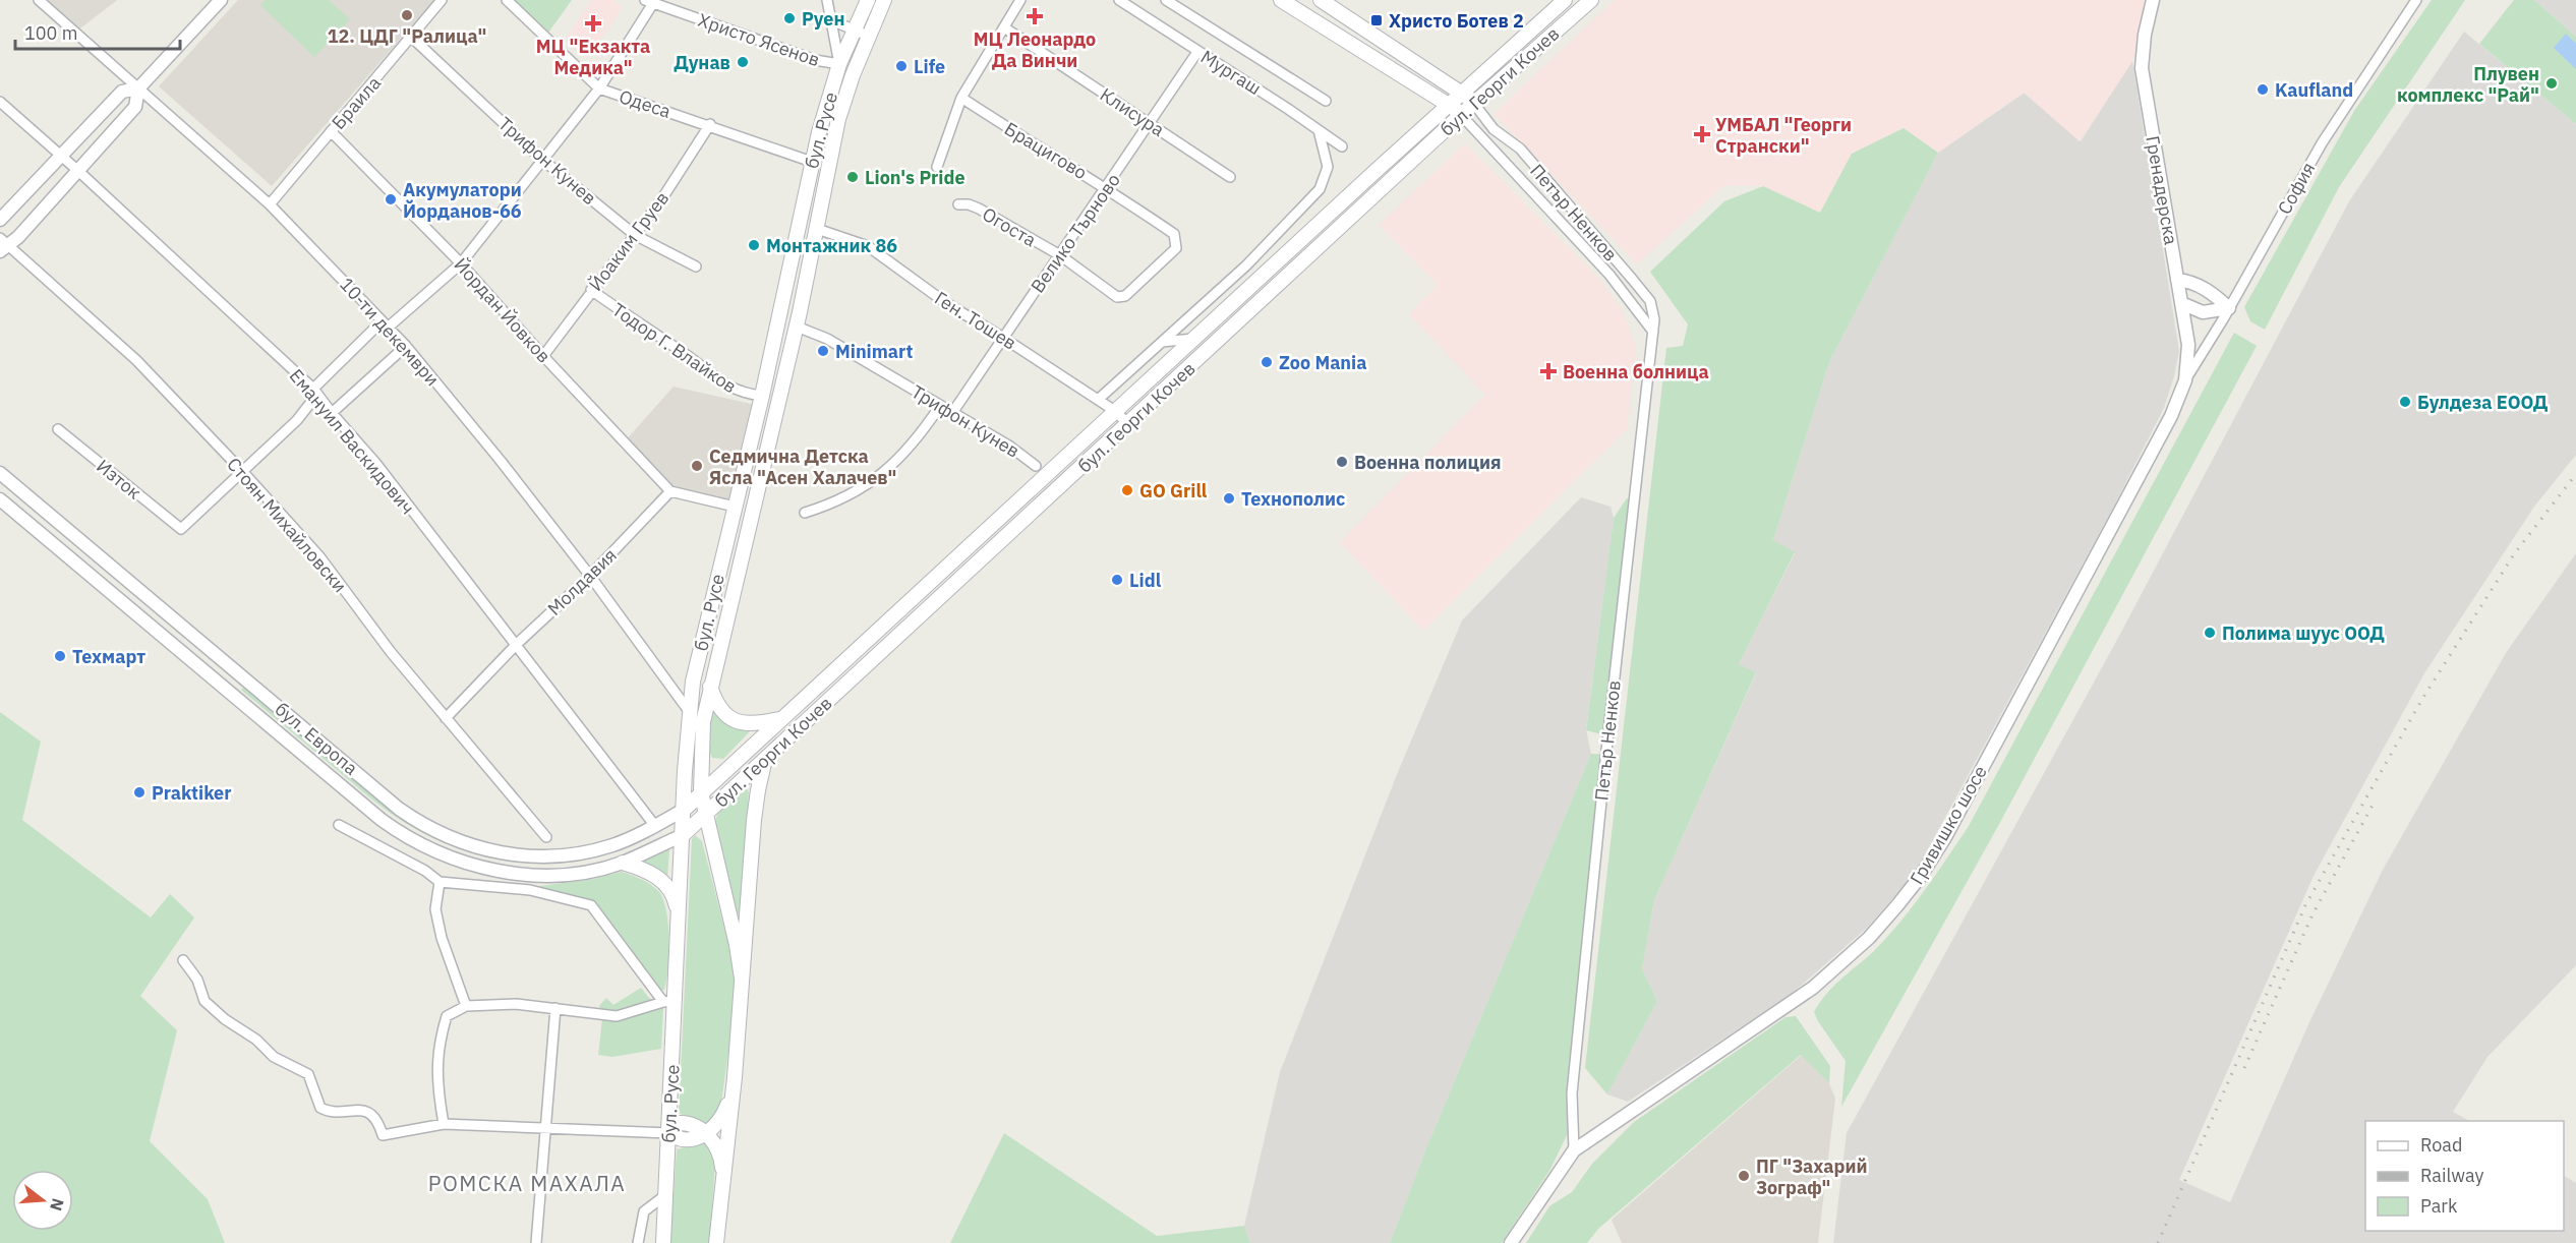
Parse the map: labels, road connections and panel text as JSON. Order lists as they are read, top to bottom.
{
  "streets": {
    "main road": ["бул. Георги Кочев", "бул. Русе"],
    "street": [
      "Христо Ясенов",
      "Мургаш",
      "Браила",
      "Одеса",
      "Клисура",
      "Брацигово",
      "Трифон Кунев",
      "София",
      "Гренадерска",
      "Петър Ненков",
      "Огоста",
      "Велико Търново",
      "Йоаким Груев",
      "Йордан Йовков",
      "Ген. Тошев",
      "10-ти декември",
      "Тодор Г. Влайков",
      "Емануил Васкидович",
      "Изток",
      "Стоян Михайловски",
      "Молдавия",
      "бул. Европа",
      "Гривишко шосе"
    ]
  },
  "crossings": [
    ["Христо Ясенов", "бул. Русе"],
    ["Мургаш", "Велико Търново"],
    ["бул. Георги Кочев", "бул. Русе"],
    ["бул. Георги Кочев", "Петър Ненков"],
    ["бул. Георги Кочев", "Ген. Тошев"],
    ["бул. Георги Кочев", "бул. Европа"],
    ["Браила", "Трифон Кунев"],
    ["Браила", "Йордан Йовков"],
    ["Браила", "10-ти декември"],
    ["Одеса", "бул. Русе"],
    ["Одеса", "Йоаким Груев"],
    ["Клисура", "Велико Търново"],
    ["бул. Русе", "Трифон Кунев"],
    ["бул. Русе", "Ген. Тошев"],
    ["бул. Русе", "10-ти декември"],
    ["бул. Русе", "Тодор Г. Влайков"],
    ["бул. Русе", "бул. Европа"],
    ["Брацигово", "Огоста"],
    ["Брацигово", "Велико Търново"],
    ["Трифон Кунев", "Велико Търново"],
    ["Трифон Кунев", "Йоаким Груев"],
    ["София", "Гренадерска"],
    ["София", "Гривишко шосе"],
    ["Гренадерска", "Гривишко шосе"],
    ["Петър Ненков", "Гривишко шосе"],
    ["Огоста", "Велико Търново"],
    ["Велико Търново", "Ген. Тошев"],
    ["Йоаким Груев", "Йордан Йовков"],
    ["Йоаким Груев", "Тодор Г. Влайков"],
    ["Йордан Йовков", "Молдавия"],
    ["10-ти декември", "Молдавия"],
    ["Емануил Васкидович", "Молдавия"],
    ["Емануил Васкидович", "бул. Европа"],
    ["Изток", "Стоян Михайловски"],
    ["Стоян Михайловски", "Молдавия"]
  ],
  "districts": ["РОМСКА МАХАЛА"],
  "places": {
    "other": [
      "12. ЦДГ \"Ралица\"",
      "Руен",
      "Дунав",
      "Life",
      "Плувен комплекс \"Рай\"",
      "Kaufland",
      "Lion's Pride",
      "Aкумулатори Йорданов-66",
      "Монтажник 86",
      "Minimart",
      "Zoo Mania",
      "Булдеза ЕООД",
      "Военна полиция",
      "Седмична Детска Ясла \"Асен Халачев\"",
      "GO Grill",
      "Технополис",
      "Lidl",
      "Полима шуус ООД",
      "Техмарт",
      "Praktiker",
      "ПГ \"Захарий Зограф\""
    ],
    "health": [
      "МЦ Леонардо Да Винчи",
      "МЦ \"Екзакта Медика\"",
      "УМБАЛ \"Георги Странски\"",
      "Военна болница"
    ],
    "transit": ["Христо Ботев 2"]
  },
  "legend": ["Road", "Railway", "Park"],
  "scale_bar": "100 m",
  "north": "right"
}
